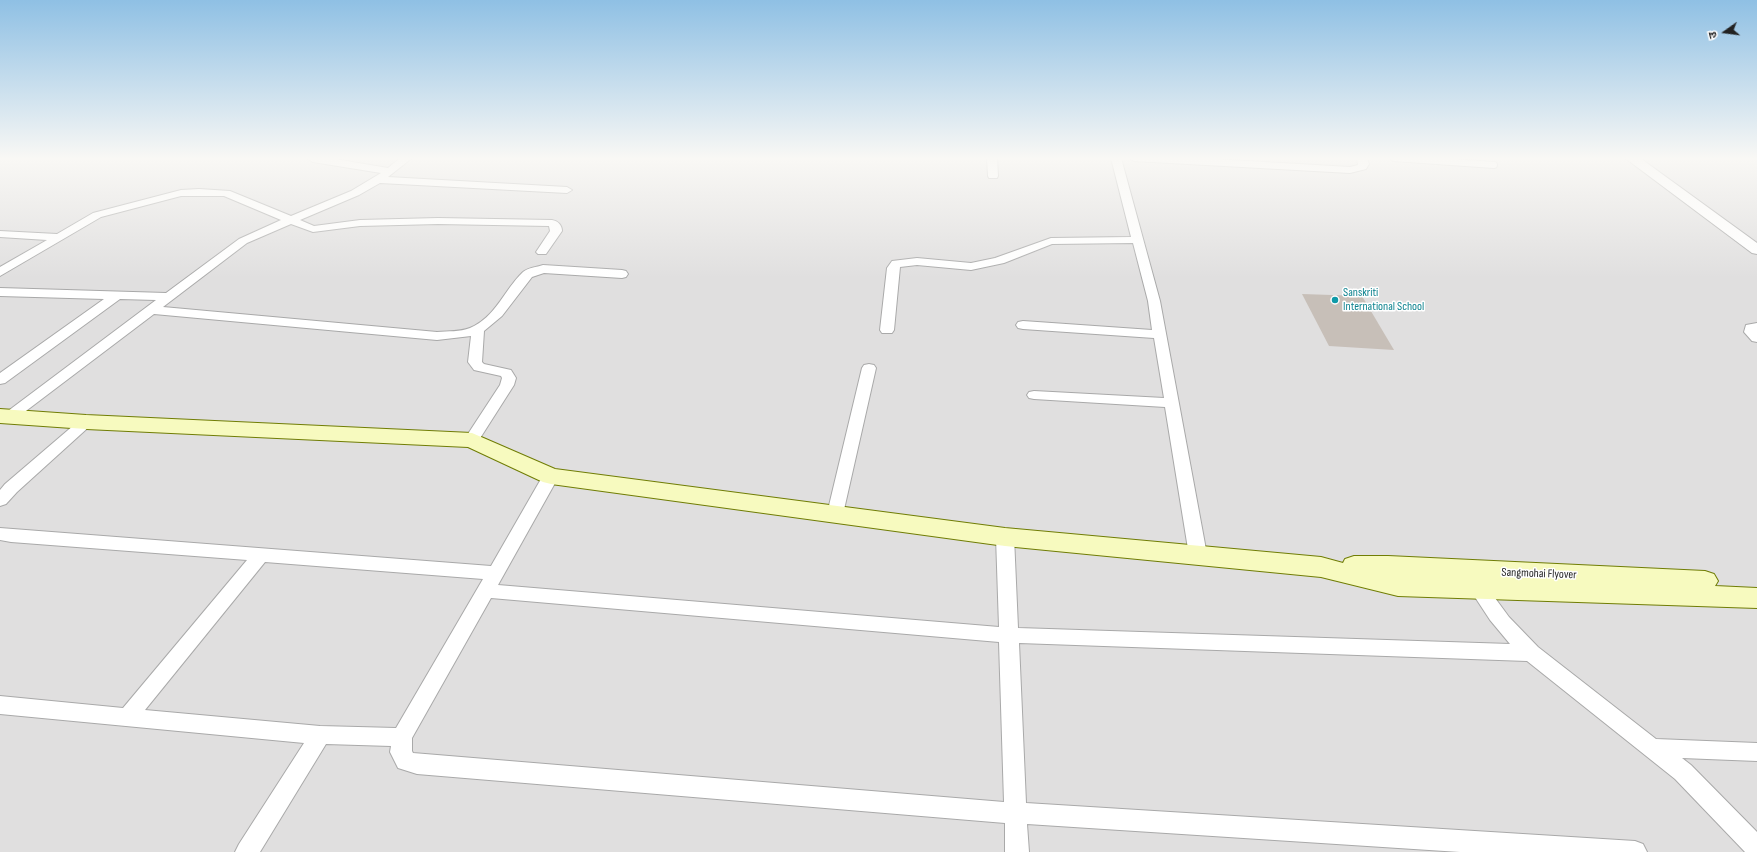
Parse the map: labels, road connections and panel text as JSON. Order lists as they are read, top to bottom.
{
  "streets": {
    "main road": ["Sangmohai Flyover"]
  },
  "places": ["Sanskriti International School"],
  "north": "left"
}
